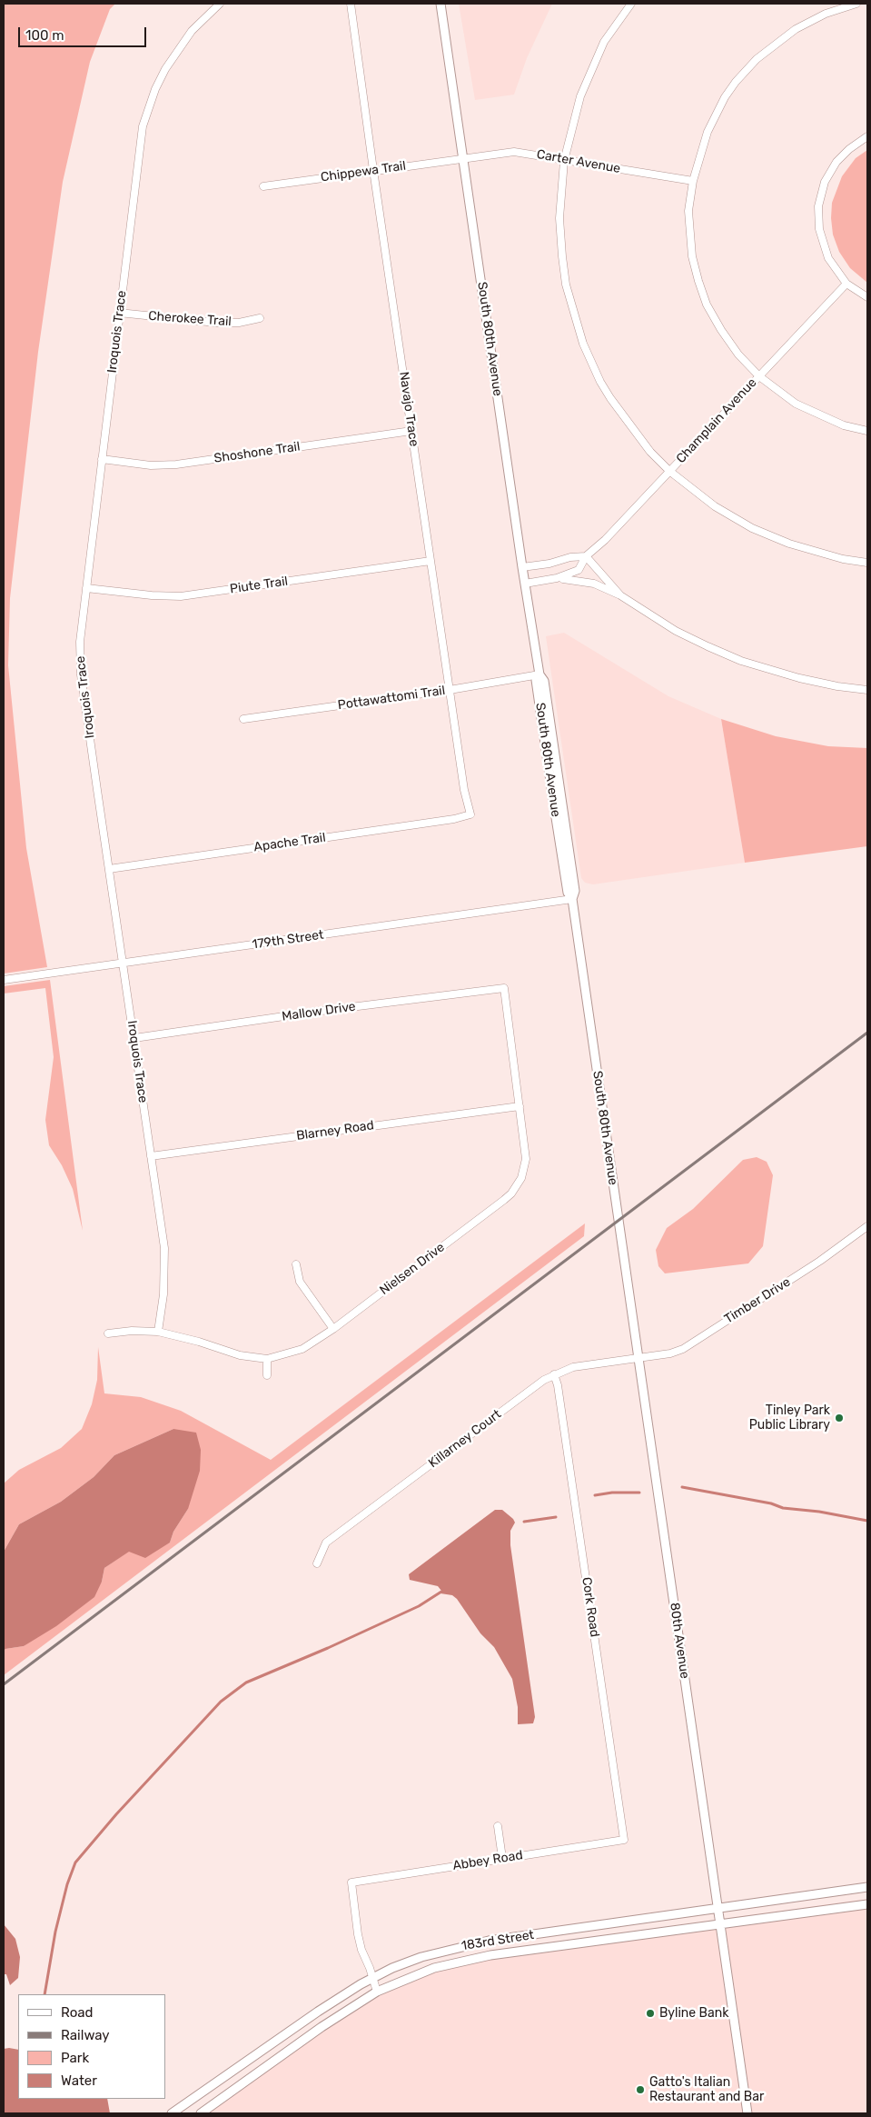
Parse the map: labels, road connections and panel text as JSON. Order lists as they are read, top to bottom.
{
  "streets": {
    "street": [
      "Carter Avenue",
      "Chippewa Trail",
      "Cherokee Trail",
      "Iroquois Trace",
      "South 80th Avenue",
      "Navajo Trace",
      "Champlain Avenue",
      "Shoshone Trail",
      "Piute Trail",
      "Pottawattomi Trail",
      "Apache Trail",
      "179th Street",
      "Mallow Drive",
      "Blarney Road",
      "Nielsen Drive",
      "Timber Drive",
      "Killarney Court",
      "Cork Road",
      "80th Avenue",
      "Abbey Road",
      "183rd Street"
    ]
  },
  "crossings": [
    ["Carter Avenue", "Chippewa Trail"],
    ["Carter Avenue", "South 80th Avenue"],
    ["Chippewa Trail", "South 80th Avenue"],
    ["Chippewa Trail", "Navajo Trace"],
    ["Cherokee Trail", "Iroquois Trace"],
    ["Iroquois Trace", "Shoshone Trail"],
    ["Iroquois Trace", "Piute Trail"],
    ["Iroquois Trace", "Apache Trail"],
    ["Iroquois Trace", "179th Street"],
    ["Iroquois Trace", "Mallow Drive"],
    ["Iroquois Trace", "Blarney Road"],
    ["Iroquois Trace", "Nielsen Drive"],
    ["South 80th Avenue", "Champlain Avenue"],
    ["South 80th Avenue", "Pottawattomi Trail"],
    ["South 80th Avenue", "179th Street"],
    ["South 80th Avenue", "Timber Drive"],
    ["South 80th Avenue", "Killarney Court"],
    ["South 80th Avenue", "80th Avenue"],
    ["Navajo Trace", "Shoshone Trail"],
    ["Navajo Trace", "Piute Trail"],
    ["Navajo Trace", "Pottawattomi Trail"],
    ["Navajo Trace", "Apache Trail"],
    ["Mallow Drive", "Nielsen Drive"],
    ["Blarney Road", "Nielsen Drive"],
    ["Timber Drive", "Killarney Court"],
    ["Timber Drive", "80th Avenue"],
    ["Killarney Court", "Cork Road"],
    ["Killarney Court", "80th Avenue"],
    ["Cork Road", "Abbey Road"],
    ["80th Avenue", "183rd Street"],
    ["Abbey Road", "183rd Street"]
  ],
  "places": ["Tinley Park Public Library", "Byline Bank", "Gatto's Italian Restaurant and Bar"],
  "legend": [
    "Road",
    "Railway",
    "Park",
    "Water"
  ],
  "scale_bar": "100 m"
}
